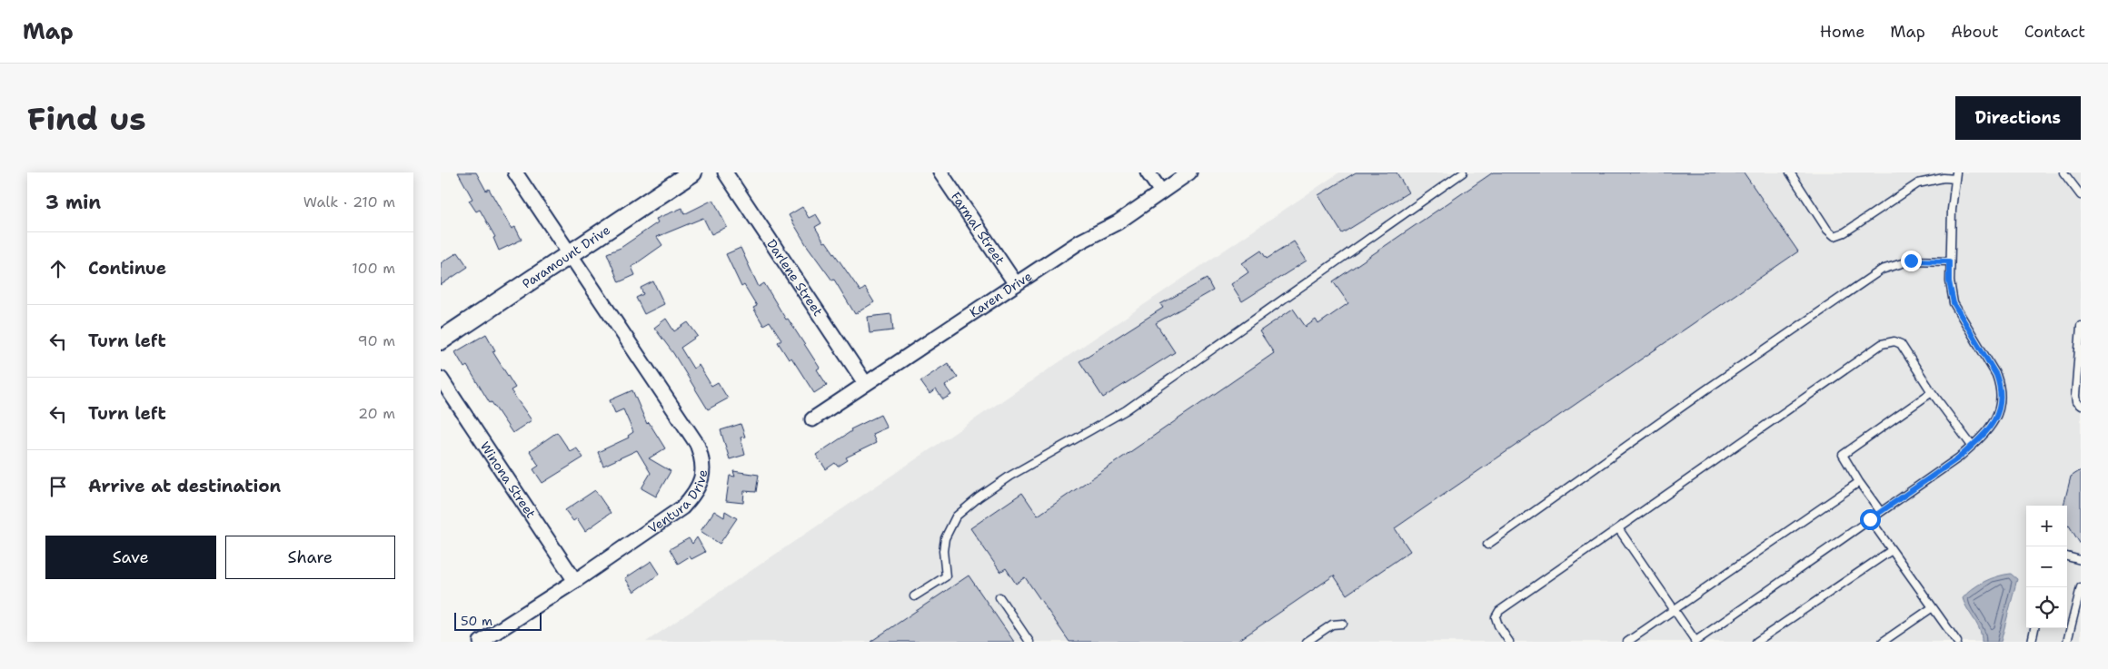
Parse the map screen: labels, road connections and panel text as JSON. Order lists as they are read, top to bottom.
{
  "streets": {
    "street": [
      "Farmal Street",
      "Paramount Drive",
      "Darlene Street",
      "Karen Drive",
      "Winona Street",
      "Ventura Drive"
    ]
  },
  "crossings": [
    ["Farmal Street", "Karen Drive"],
    ["Paramount Drive", "Ventura Drive"],
    ["Darlene Street", "Karen Drive"],
    ["Winona Street", "Ventura Drive"]
  ],
  "scale_bar": "50 m",
  "page": {
    "header": "Map",
    "nav": [
      "Home",
      "Map",
      "About",
      "Contact"
    ],
    "buttons": [
      "Directions",
      ["Save", "Share"]
    ],
    "title": "Find us",
    "heading": ["3 min", "Walk · 210 m"],
    "list": [
      ["Continue", "100 m"],
      ["Turn left", "90 m"],
      ["Turn left", "20 m"],
      "Arrive at destination"
    ],
    "map_buttons": ["+", "−"],
    "scale": "50 m"
  }
}
